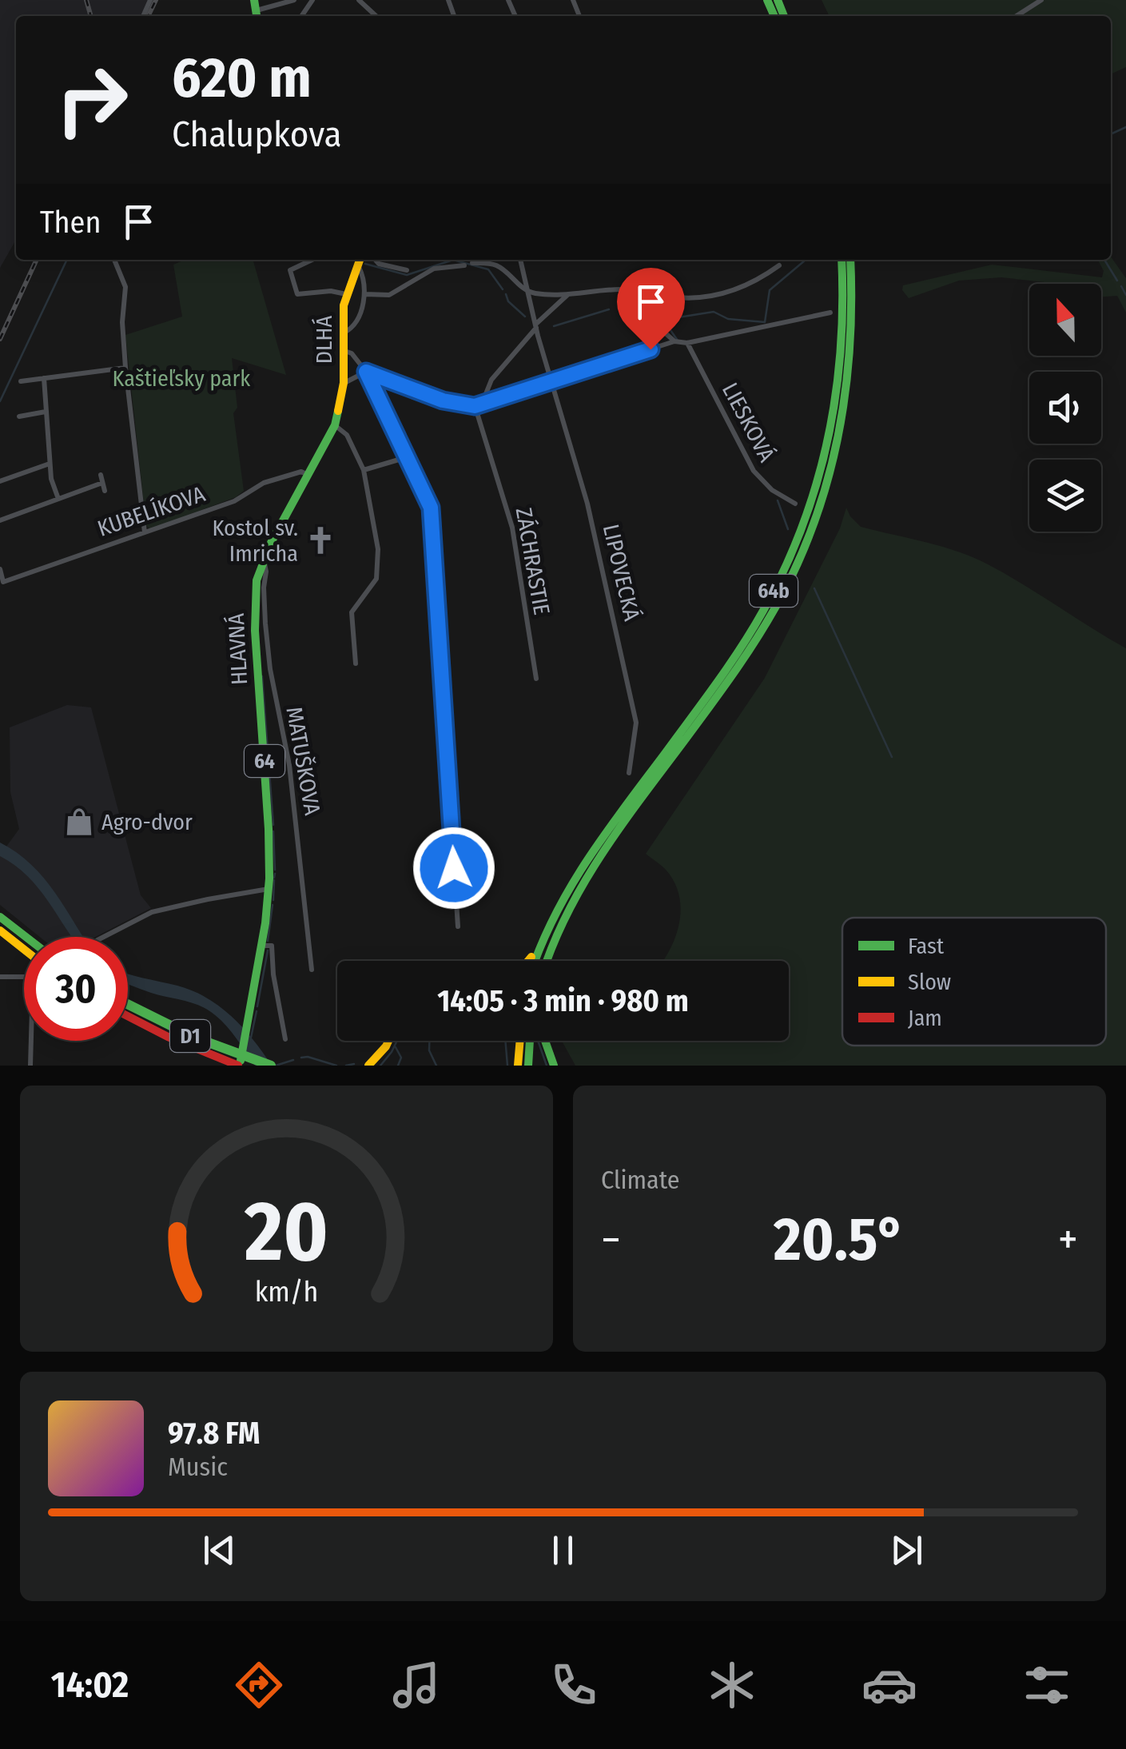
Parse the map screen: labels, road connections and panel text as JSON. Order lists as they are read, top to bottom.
{
  "streets": {
    "main road": [
      "DLHÁ",
      "64b",
      "HLAVNÁ",
      "64",
      "D1"
    ],
    "street": [
      "LIESKOVÁ",
      "KUBELÍKOVA",
      "ZÁCHRASTIE",
      "LIPOVECKÁ",
      "MATUŠKOVA"
    ]
  },
  "crossings": [
    ["DLHÁ", "HLAVNÁ"],
    ["KUBELÍKOVA", "HLAVNÁ"],
    ["HLAVNÁ", "MATUŠKOVA"],
    ["HLAVNÁ", "D1"]
  ],
  "parks": ["Kaštieľsky park"],
  "places": {
    "church": ["Kostol sv. Imricha"],
    "shop": ["Agro-dvor"]
  },
  "legend": ["Fast", "Slow", "Jam"],
  "north": "top",
  "page": {
    "turn": ["620 m", "Chalupkova"],
    "then": "Then",
    "limit": "30",
    "trip": "14:05 · 3 min · 980 m",
    "tile": "Climate",
    "heat": ["−", "20.5°", "+"],
    "song": ["97.8 FM", "Music"],
    "tabs": "14:02",
    "gauge": ["20", "km/h"]
  }
}
